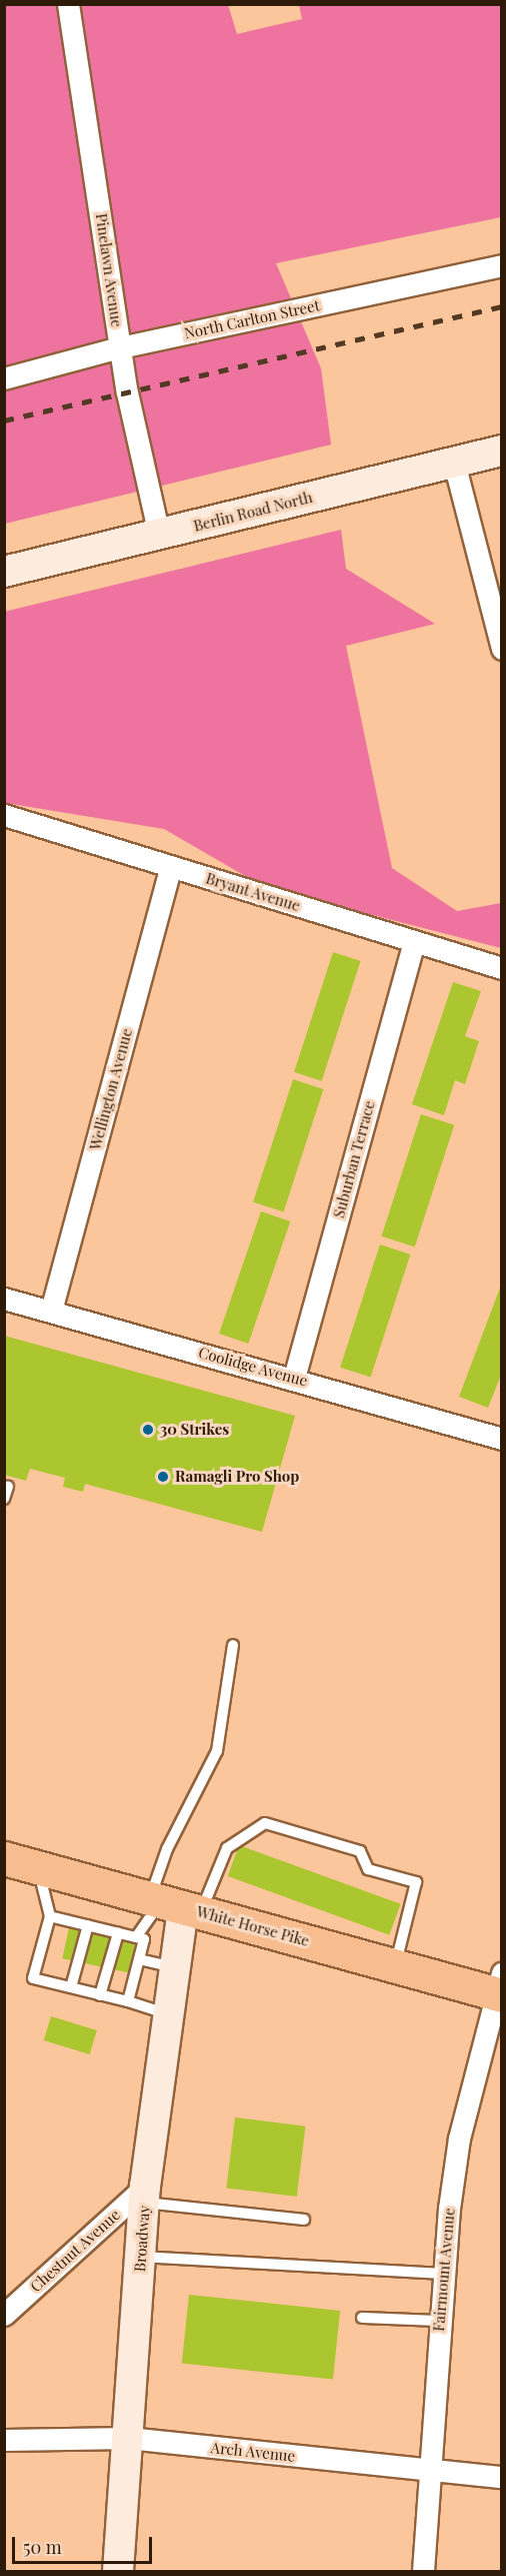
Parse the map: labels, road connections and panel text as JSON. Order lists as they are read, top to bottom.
{
  "streets": {
    "highway": ["White Horse Pike"],
    "street": [
      "Pinelawn Avenue",
      "North Carlton Street",
      "Berlin Road North",
      "Bryant Avenue",
      "Wellington Avenue",
      "Suburban Terrace",
      "Coolidge Avenue",
      "Broadway",
      "Chestnut Avenue",
      "Fairmount Avenue",
      "Arch Avenue"
    ]
  },
  "crossings": [
    ["Pinelawn Avenue", "North Carlton Street"],
    ["Pinelawn Avenue", "Berlin Road North"],
    ["Bryant Avenue", "Wellington Avenue"],
    ["Bryant Avenue", "Suburban Terrace"],
    ["Wellington Avenue", "Coolidge Avenue"],
    ["Suburban Terrace", "Coolidge Avenue"],
    ["White Horse Pike", "Broadway"],
    ["White Horse Pike", "Fairmount Avenue"],
    ["Broadway", "Chestnut Avenue"],
    ["Broadway", "Arch Avenue"],
    ["Fairmount Avenue", "Arch Avenue"]
  ],
  "places": ["30 Strikes", "Ramagli Pro Shop"],
  "scale_bar": "50 m"
}
